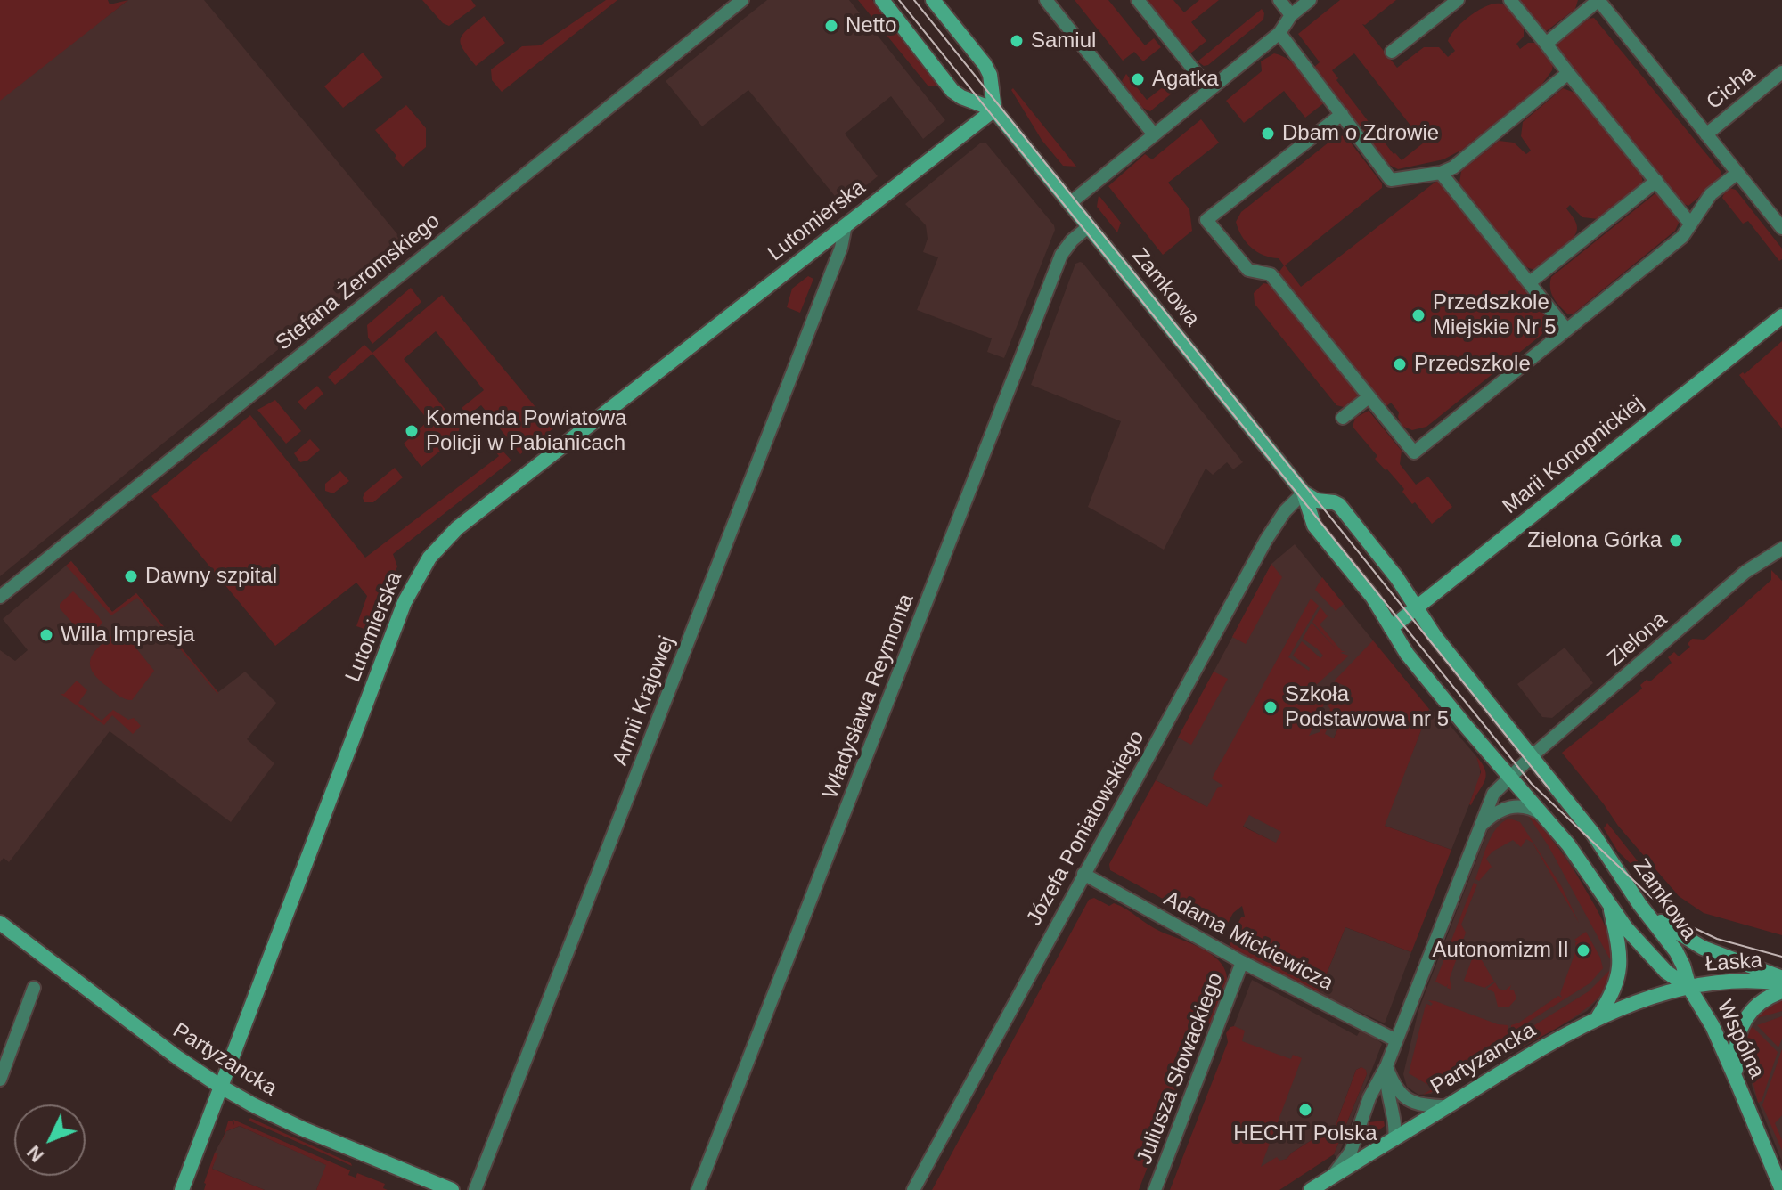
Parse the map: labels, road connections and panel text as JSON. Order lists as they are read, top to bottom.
{
  "streets": {
    "street": [
      "Cicha",
      "Lutomierska",
      "Stefana Żeromskiego",
      "Zamkowa",
      "Marii Konopnickiej",
      "Zielona",
      "Władysława Reymonta",
      "Armii Krajowej",
      "Józefa Poniatowskiego",
      "Adama Mickiewicza",
      "Łaska",
      "Wspólna",
      "Partyzancka",
      "Juliusza Słowackiego"
    ]
  },
  "crossings": [
    ["Lutomierska", "Zamkowa"],
    ["Lutomierska", "Armii Krajowej"],
    ["Lutomierska", "Partyzancka"],
    ["Zamkowa", "Marii Konopnickiej"],
    ["Zamkowa", "Zielona"],
    ["Zamkowa", "Władysława Reymonta"],
    ["Zamkowa", "Józefa Poniatowskiego"],
    ["Zamkowa", "Łaska"],
    ["Zamkowa", "Wspólna"],
    ["Zamkowa", "Partyzancka"],
    ["Zielona", "Adama Mickiewicza"],
    ["Zielona", "Partyzancka"],
    ["Józefa Poniatowskiego", "Adama Mickiewicza"],
    ["Adama Mickiewicza", "Juliusza Słowackiego"],
    ["Łaska", "Wspólna"],
    ["Łaska", "Partyzancka"],
    ["Wspólna", "Partyzancka"]
  ],
  "places": [
    "Netto",
    "Samiul",
    "Agatka",
    "Dbam o Zdrowie",
    "Przedszkole Miejskie Nr 5",
    "Przedszkole",
    "Komenda Powiatowa Policji w Pabianicach",
    "Zielona Górka",
    "Dawny szpital",
    "Willa Impresja",
    "Szkoła Podstawowa nr 5",
    "Autonomizm II",
    "HECHT Polska"
  ],
  "north": "bottom left"
}
